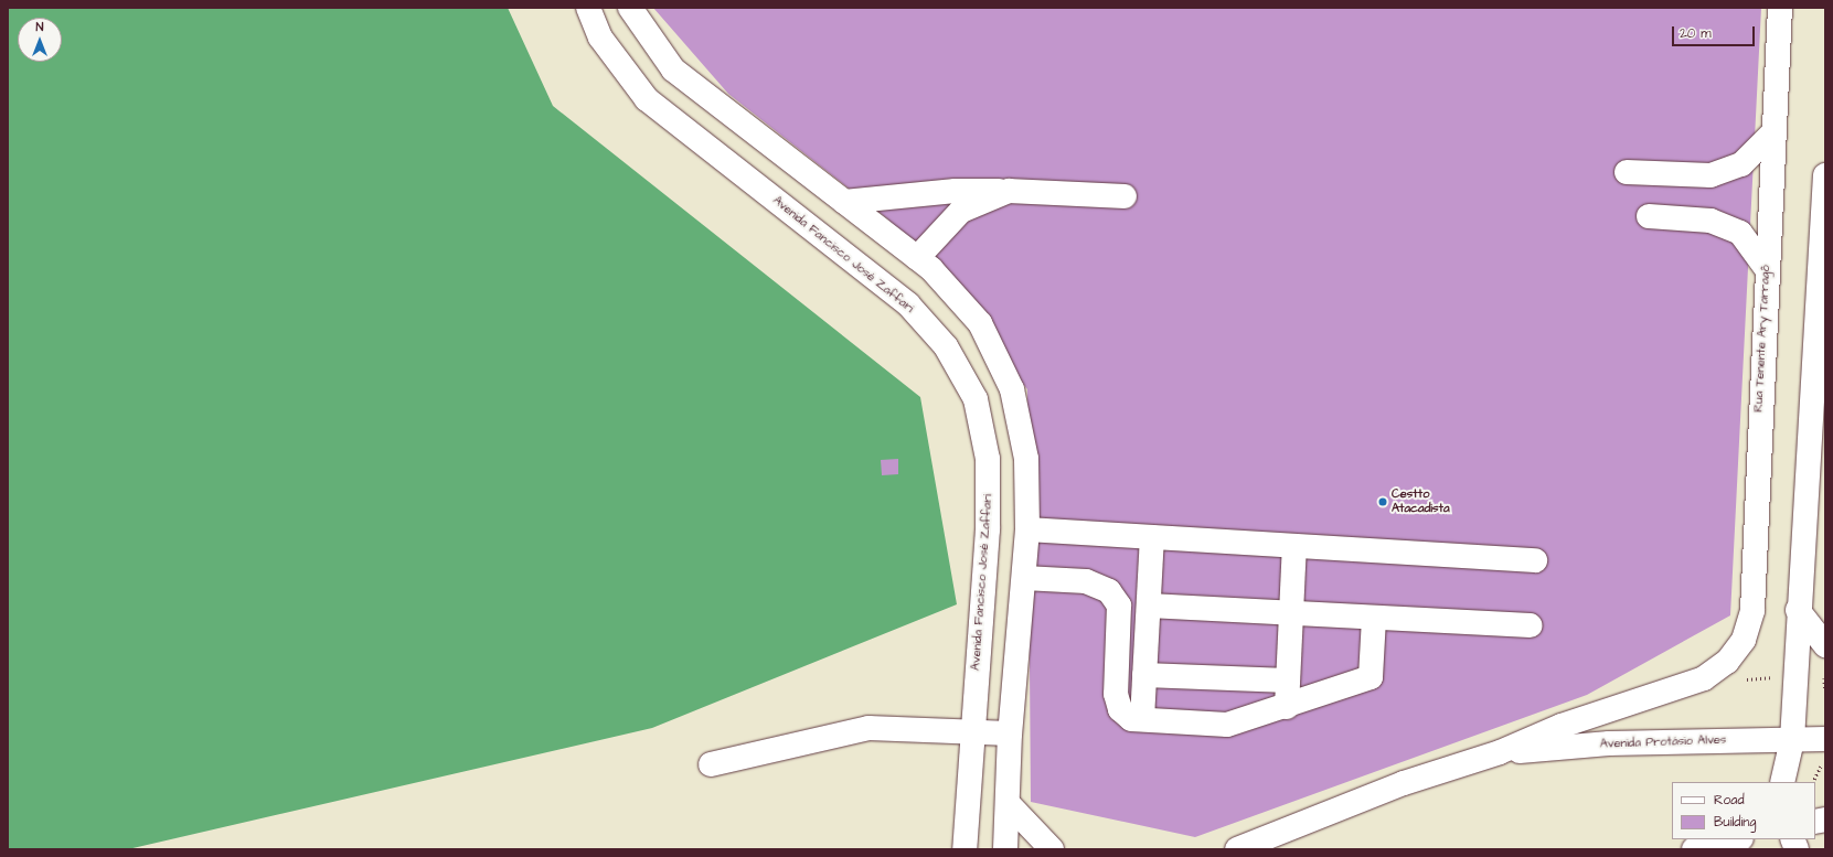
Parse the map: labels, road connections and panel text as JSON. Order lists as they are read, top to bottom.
{
  "streets": {
    "main road": ["Avenida Fancisco José Zaffari", "Rua Tenente Ary Tarragô", "Avenida Protásio Alves"]
  },
  "crossings": [
    ["Rua Tenente Ary Tarragô", "Avenida Protásio Alves"]
  ],
  "places": ["Cestto Atacadista"],
  "legend": ["Road", "Building"],
  "scale_bar": "20 m",
  "north": "top"
}
